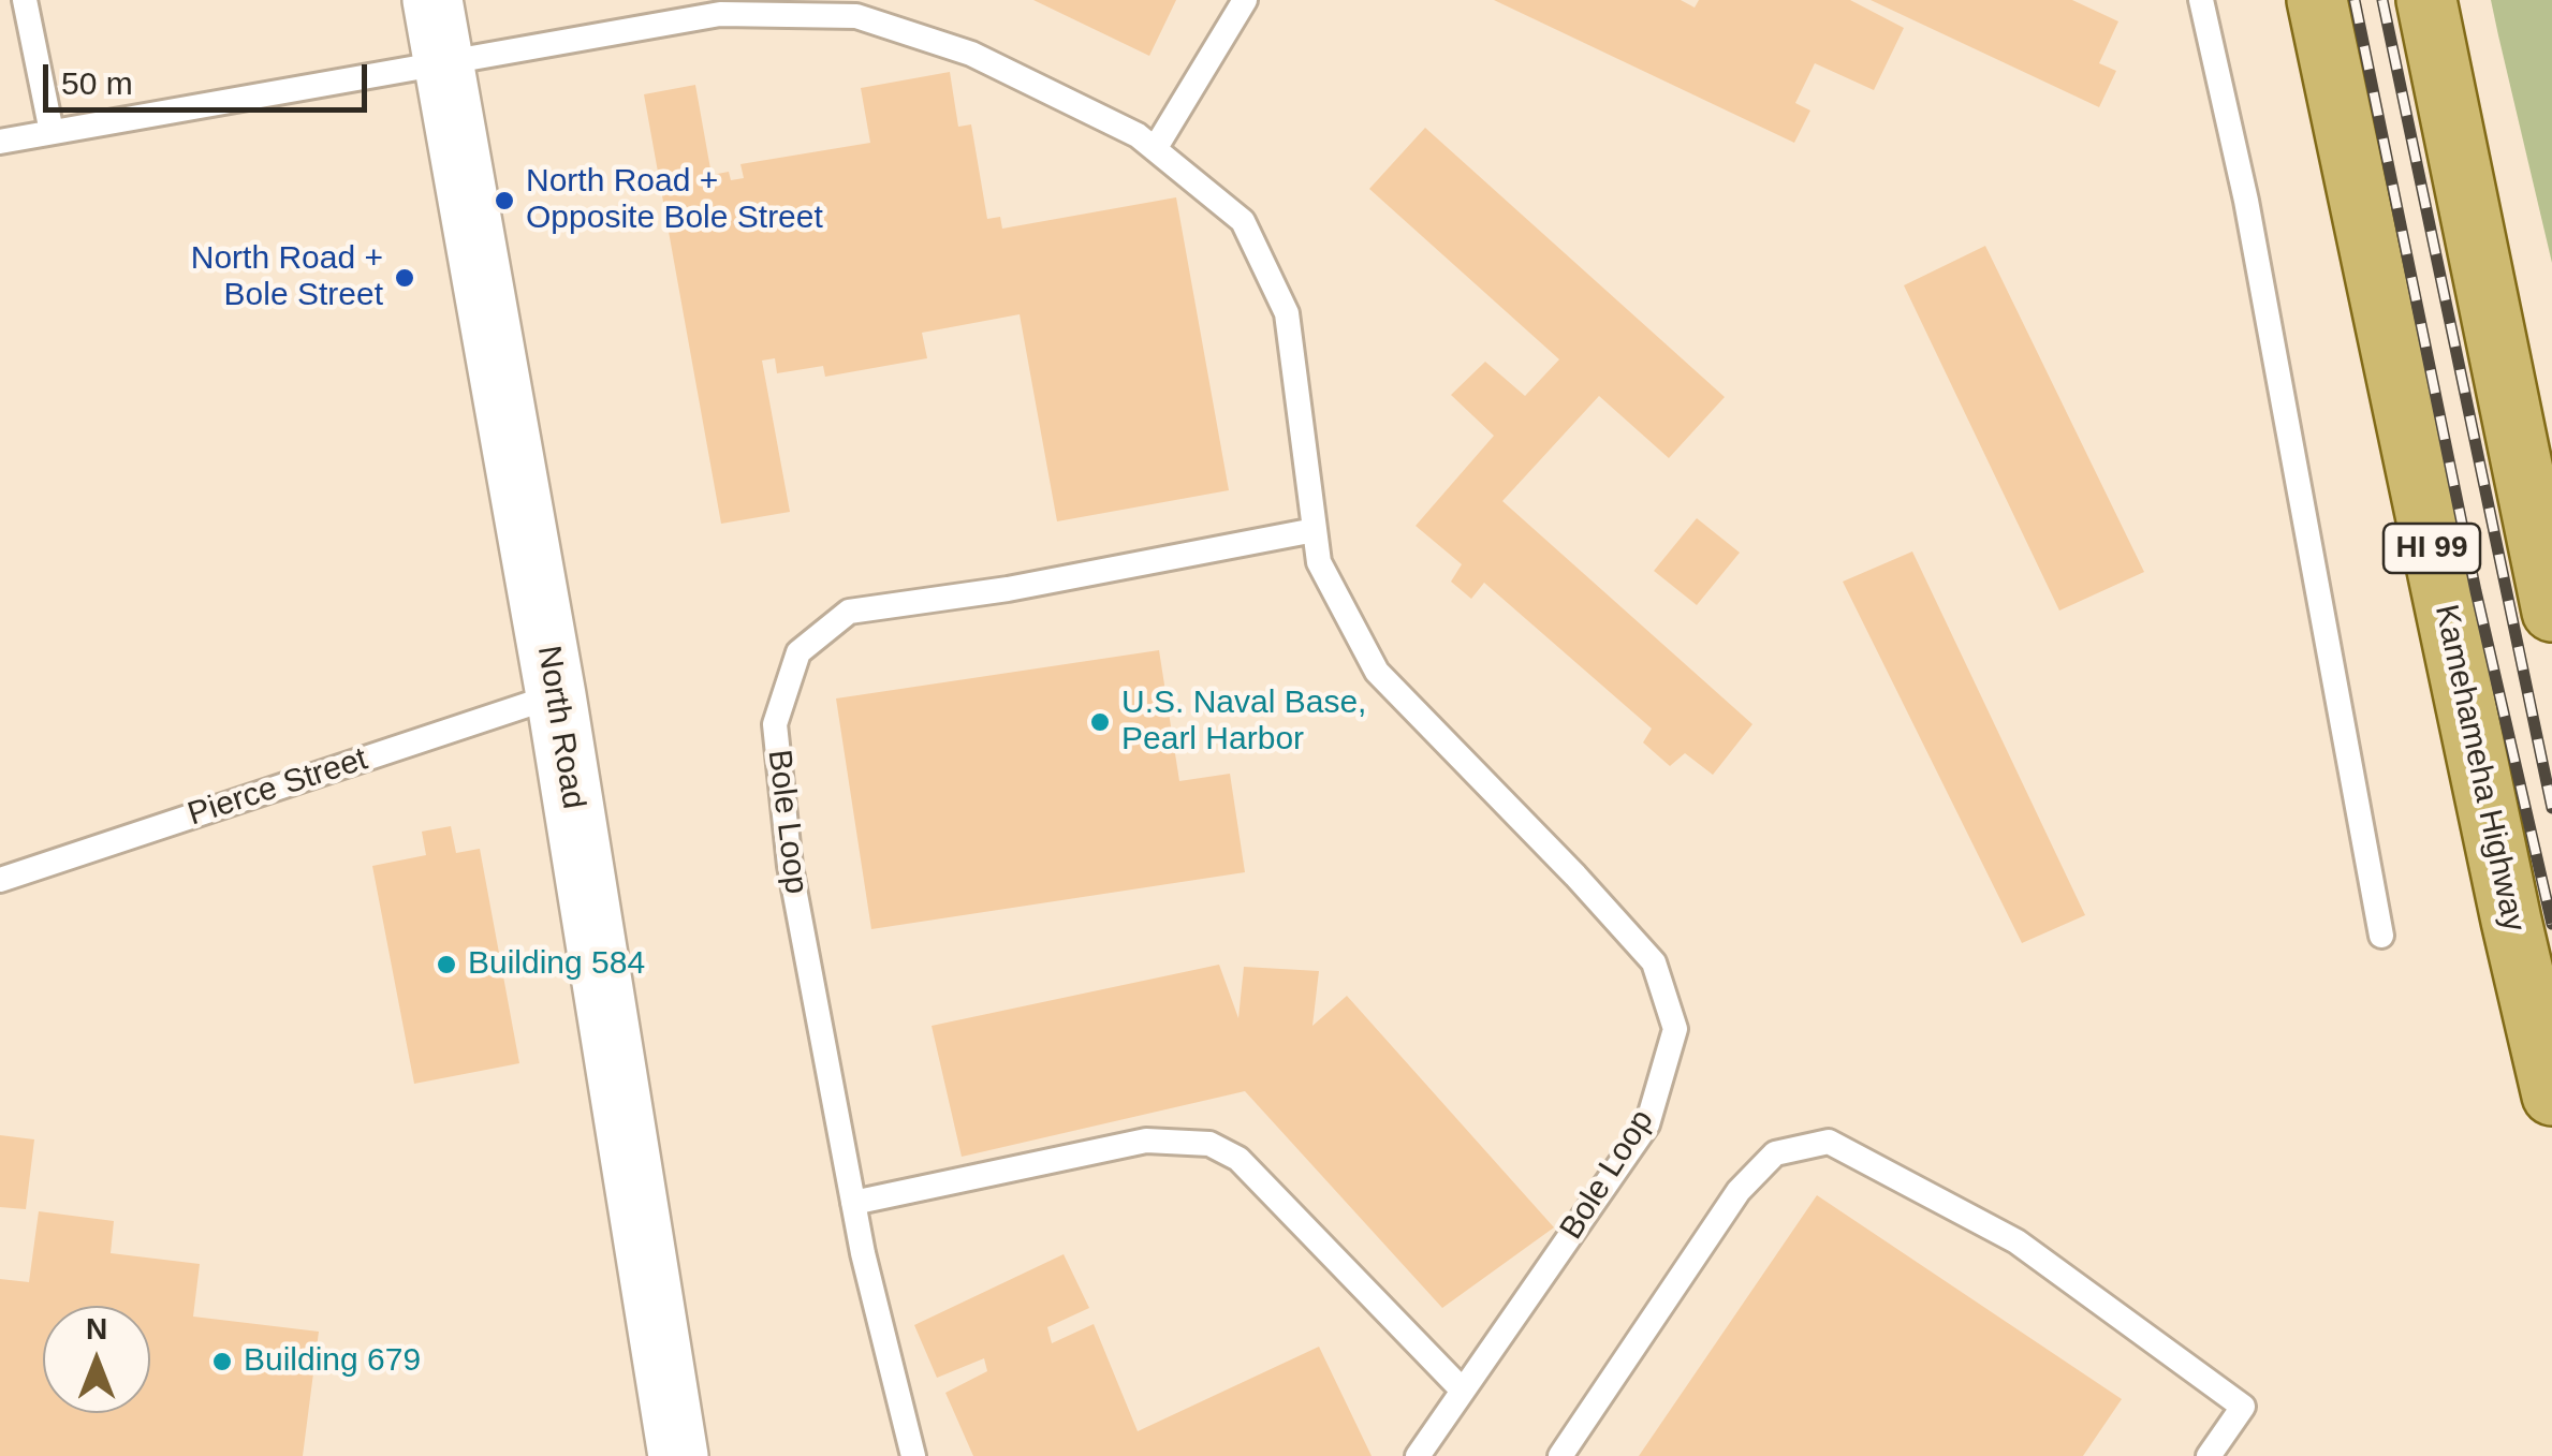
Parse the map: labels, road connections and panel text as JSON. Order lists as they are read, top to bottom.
{
  "streets": {
    "main road": ["HI 99", "Kamehameha Highway"],
    "street": ["North Road"],
    "lane": ["Pierce Street", "Bole Loop"]
  },
  "crossings": [
    ["North Road", "Pierce Street"],
    ["North Road", "Bole Loop"]
  ],
  "places": [
    "North Road + Opposite Bole Street",
    "North Road + Bole Street",
    "U.S. Naval Base, Pearl Harbor",
    "Building 584",
    "Building 679"
  ],
  "scale_bar": "50 m",
  "north": "top"
}
